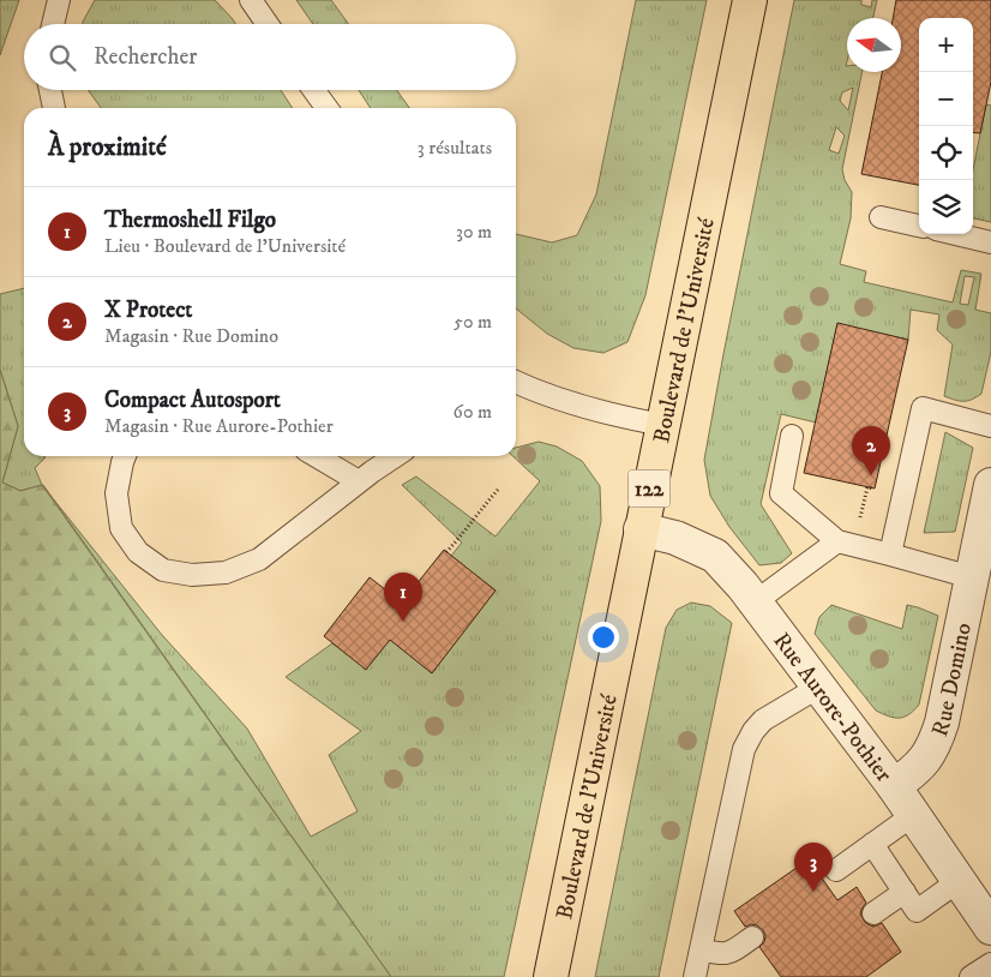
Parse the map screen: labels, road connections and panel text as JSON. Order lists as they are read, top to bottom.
{
  "streets": {
    "main road": ["Boulevard de l'Université", "122"],
    "street": ["Rue Domino", "Rue Aurore-Pothier"]
  },
  "crossings": [
    ["Boulevard de l'Université", "Rue Aurore-Pothier"],
    ["Rue Domino", "Rue Aurore-Pothier"]
  ],
  "north": "left",
  "page": {
    "map_buttons": ["+", "−"],
    "search": "Rechercher",
    "heading": ["À proximité", "3 résultats"],
    "list": [
      {
        "mark": "1",
        "name": "Thermoshell Filgo",
        "note": "Lieu · Boulevard de l'Université",
        "value": "30 m"
      },
      {
        "mark": "2",
        "name": "X Protect",
        "note": "Magasin · Rue Domino",
        "value": "50 m"
      },
      {
        "mark": "3",
        "name": "Compact Autosport",
        "note": "Magasin · Rue Aurore-Pothier",
        "value": "60 m"
      }
    ],
    "pins": ["2", "1", "3"]
  }
}
